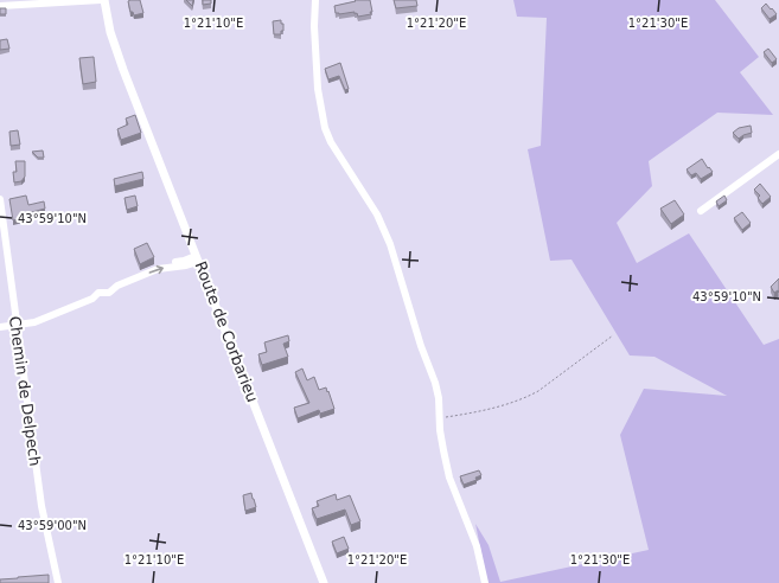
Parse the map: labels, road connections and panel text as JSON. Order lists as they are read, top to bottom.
{
  "streets": {
    "main road": ["Route de Corbarieu"],
    "street": ["Chemin de Delpech"]
  },
  "coordinates": [
    "1°21'10\"E",
    "1°21'20\"E",
    "1°21'30\"E",
    "43°59'10\"N",
    "43°59'00\"N"
  ]
}
